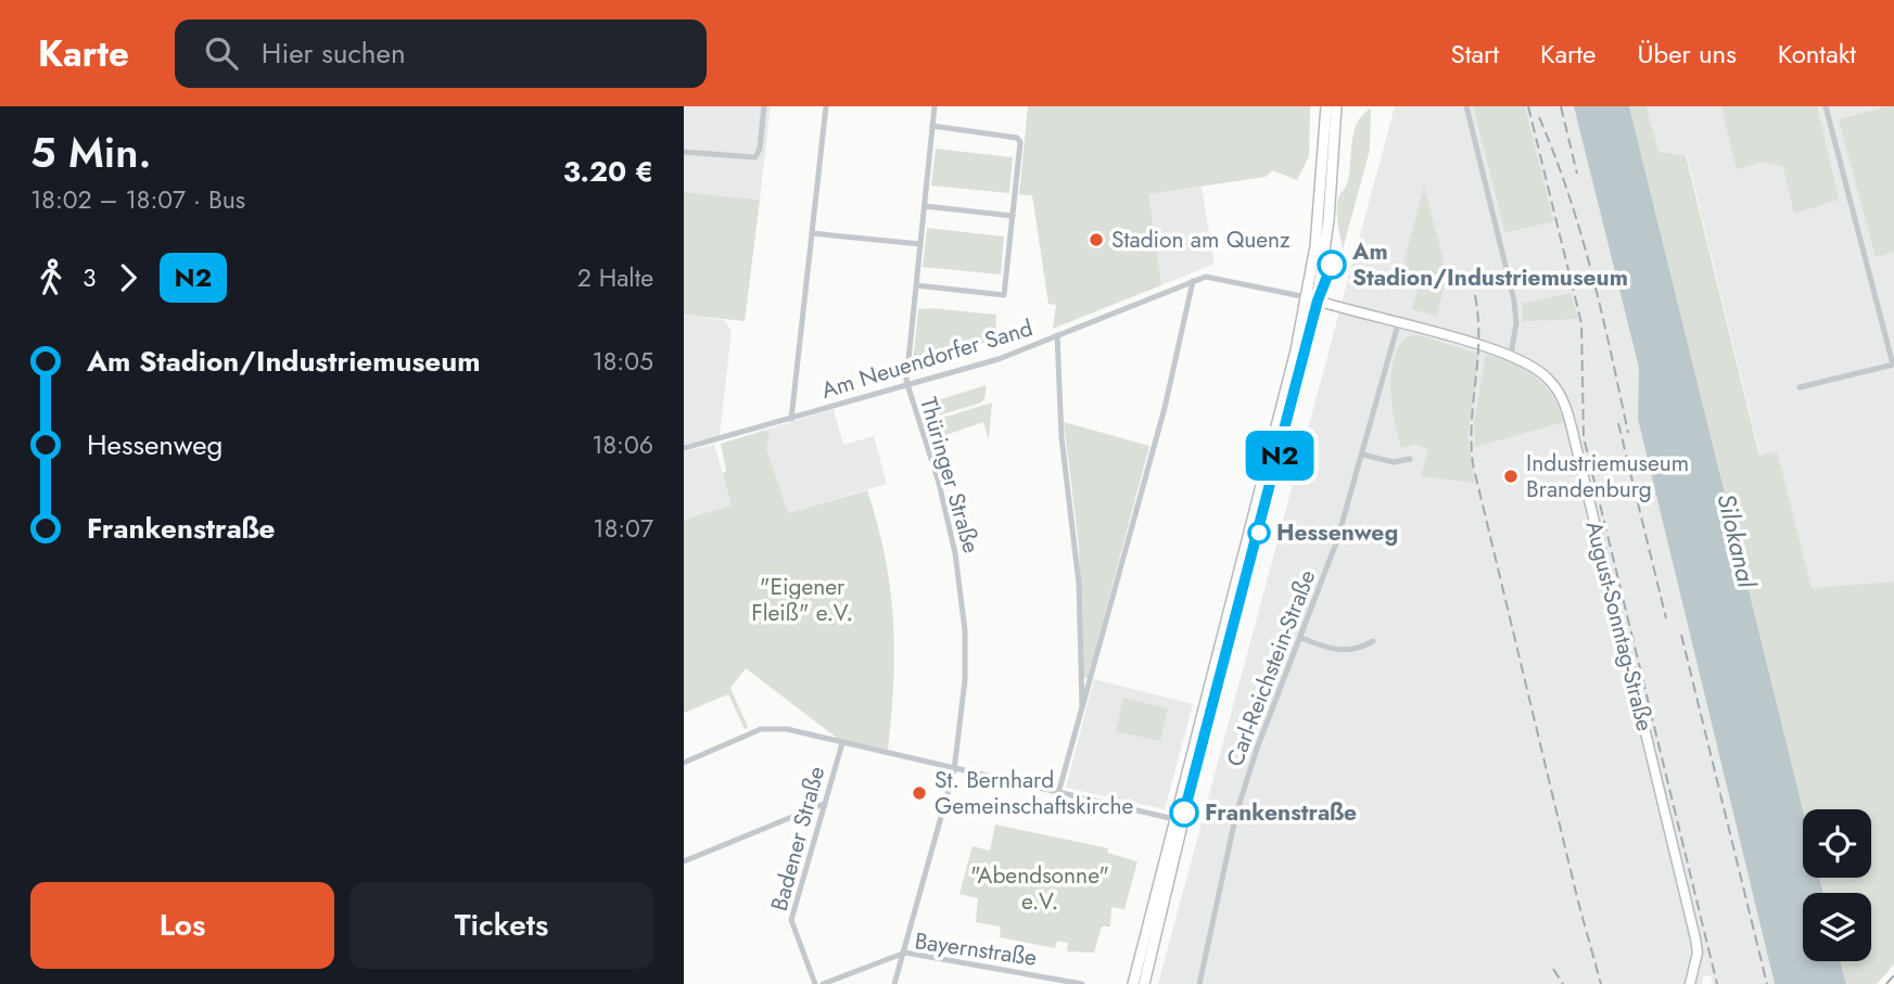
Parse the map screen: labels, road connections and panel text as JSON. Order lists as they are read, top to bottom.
{
  "streets": {
    "street": [
      "Am Neuendorfer Sand",
      "Thüringer Straße",
      "August-Sonntag-Straße",
      "Carl-Reichstein-Straße",
      "Badener Straße",
      "Bayernstraße"
    ]
  },
  "crossings": [
    ["Am Neuendorfer Sand", "Thüringer Straße"],
    ["Thüringer Straße", "Bayernstraße"],
    ["August-Sonntag-Straße", "Carl-Reichstein-Straße"]
  ],
  "water": ["Silokanal"],
  "parks": ["\"Eigener Fleiß\" e.V.", "\"Abendsonne\" e.V."],
  "places": [
    "Stadion am Quenz",
    "Am Stadion/Industriemuseum",
    "Industriemuseum Brandenburg",
    "Hessenweg",
    "St. Bernhard Gemeinschaftskirche",
    "Frankenstraße"
  ],
  "lines": ["bus line N2"],
  "page": {
    "header": "Karte",
    "search": "Hier suchen",
    "nav": [
      "Start",
      "Karte",
      "Über uns",
      "Kontakt"
    ],
    "heading": ["5 Min.", "18:02 – 18:07 · Bus", "3.20 €"],
    "on_map": "N2",
    "legs": ["3", "N2", "2 Halte"],
    "list": [
      {
        "name": "Am Stadion/Industriemuseum",
        "value": "18:05"
      },
      {
        "name": "Hessenweg",
        "value": "18:06"
      },
      {
        "name": "Frankenstraße",
        "value": "18:07"
      }
    ],
    "buttons": ["Los", "Tickets"]
  }
}
